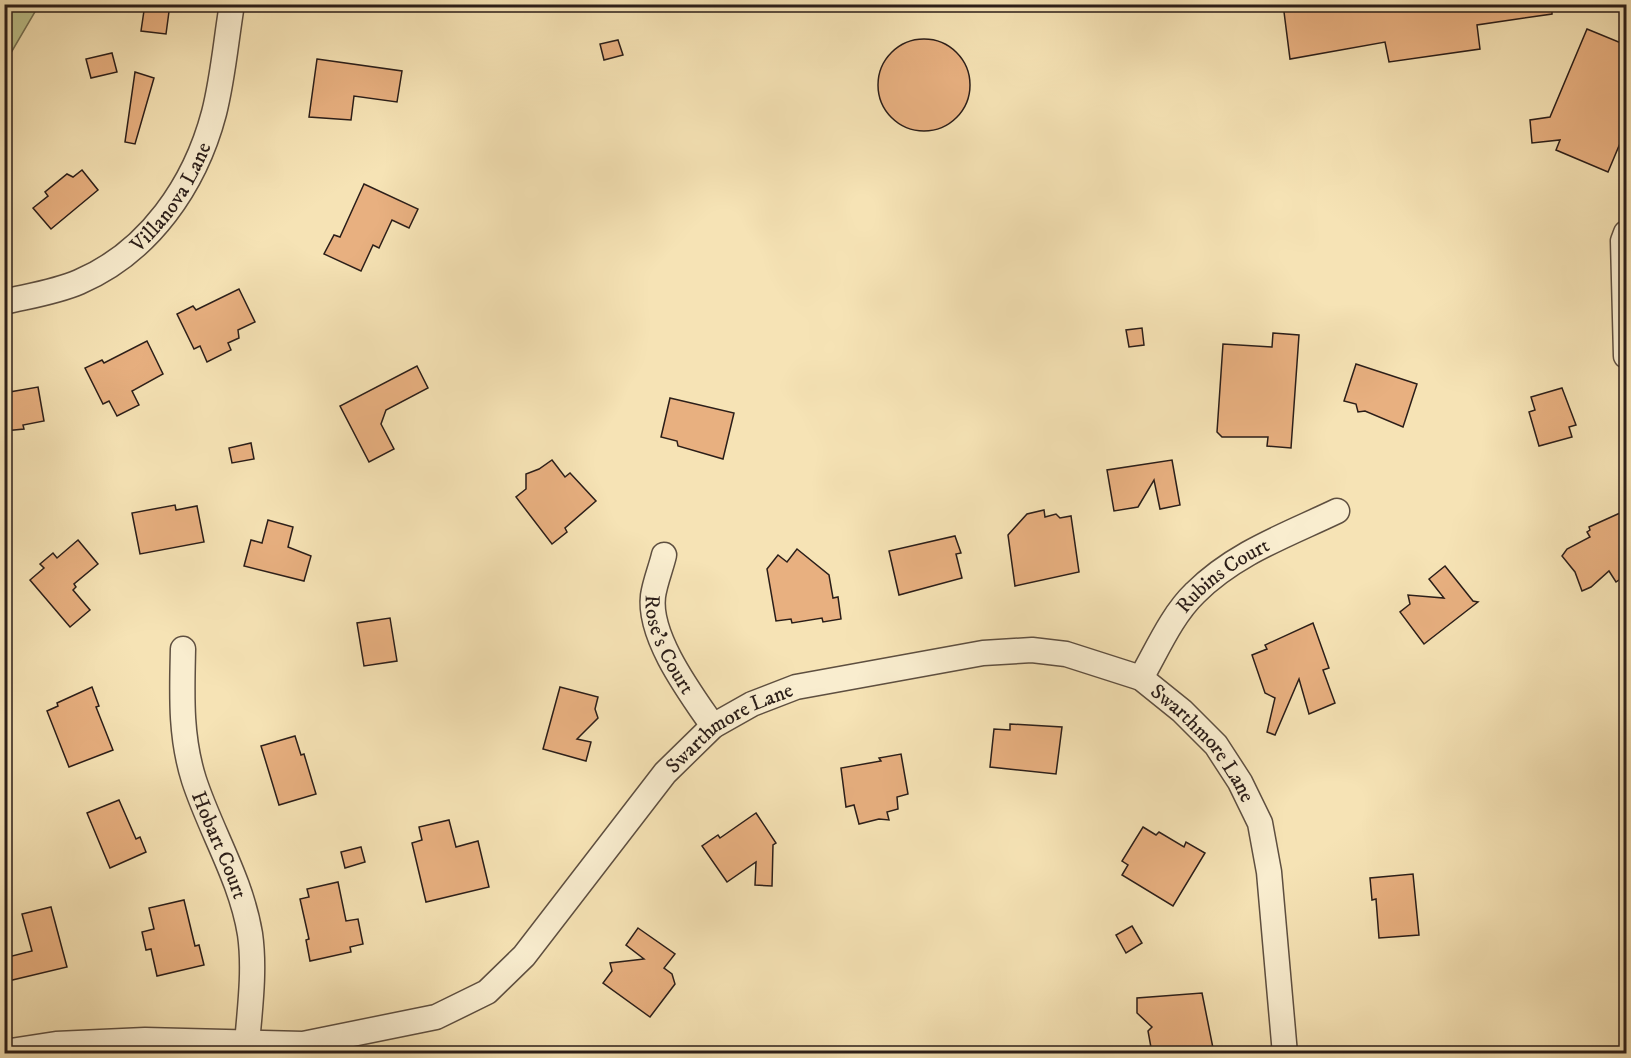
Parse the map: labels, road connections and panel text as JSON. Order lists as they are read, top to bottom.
{
  "streets": {
    "street": [
      "Villanova Lane",
      "Rubins Court",
      "Rose's Court",
      "Swarthmore Lane",
      "Hobart Court"
    ]
  },
  "crossings": [
    ["Rubins Court", "Swarthmore Lane"],
    ["Rose's Court", "Swarthmore Lane"],
    ["Swarthmore Lane", "Hobart Court"]
  ]
}
